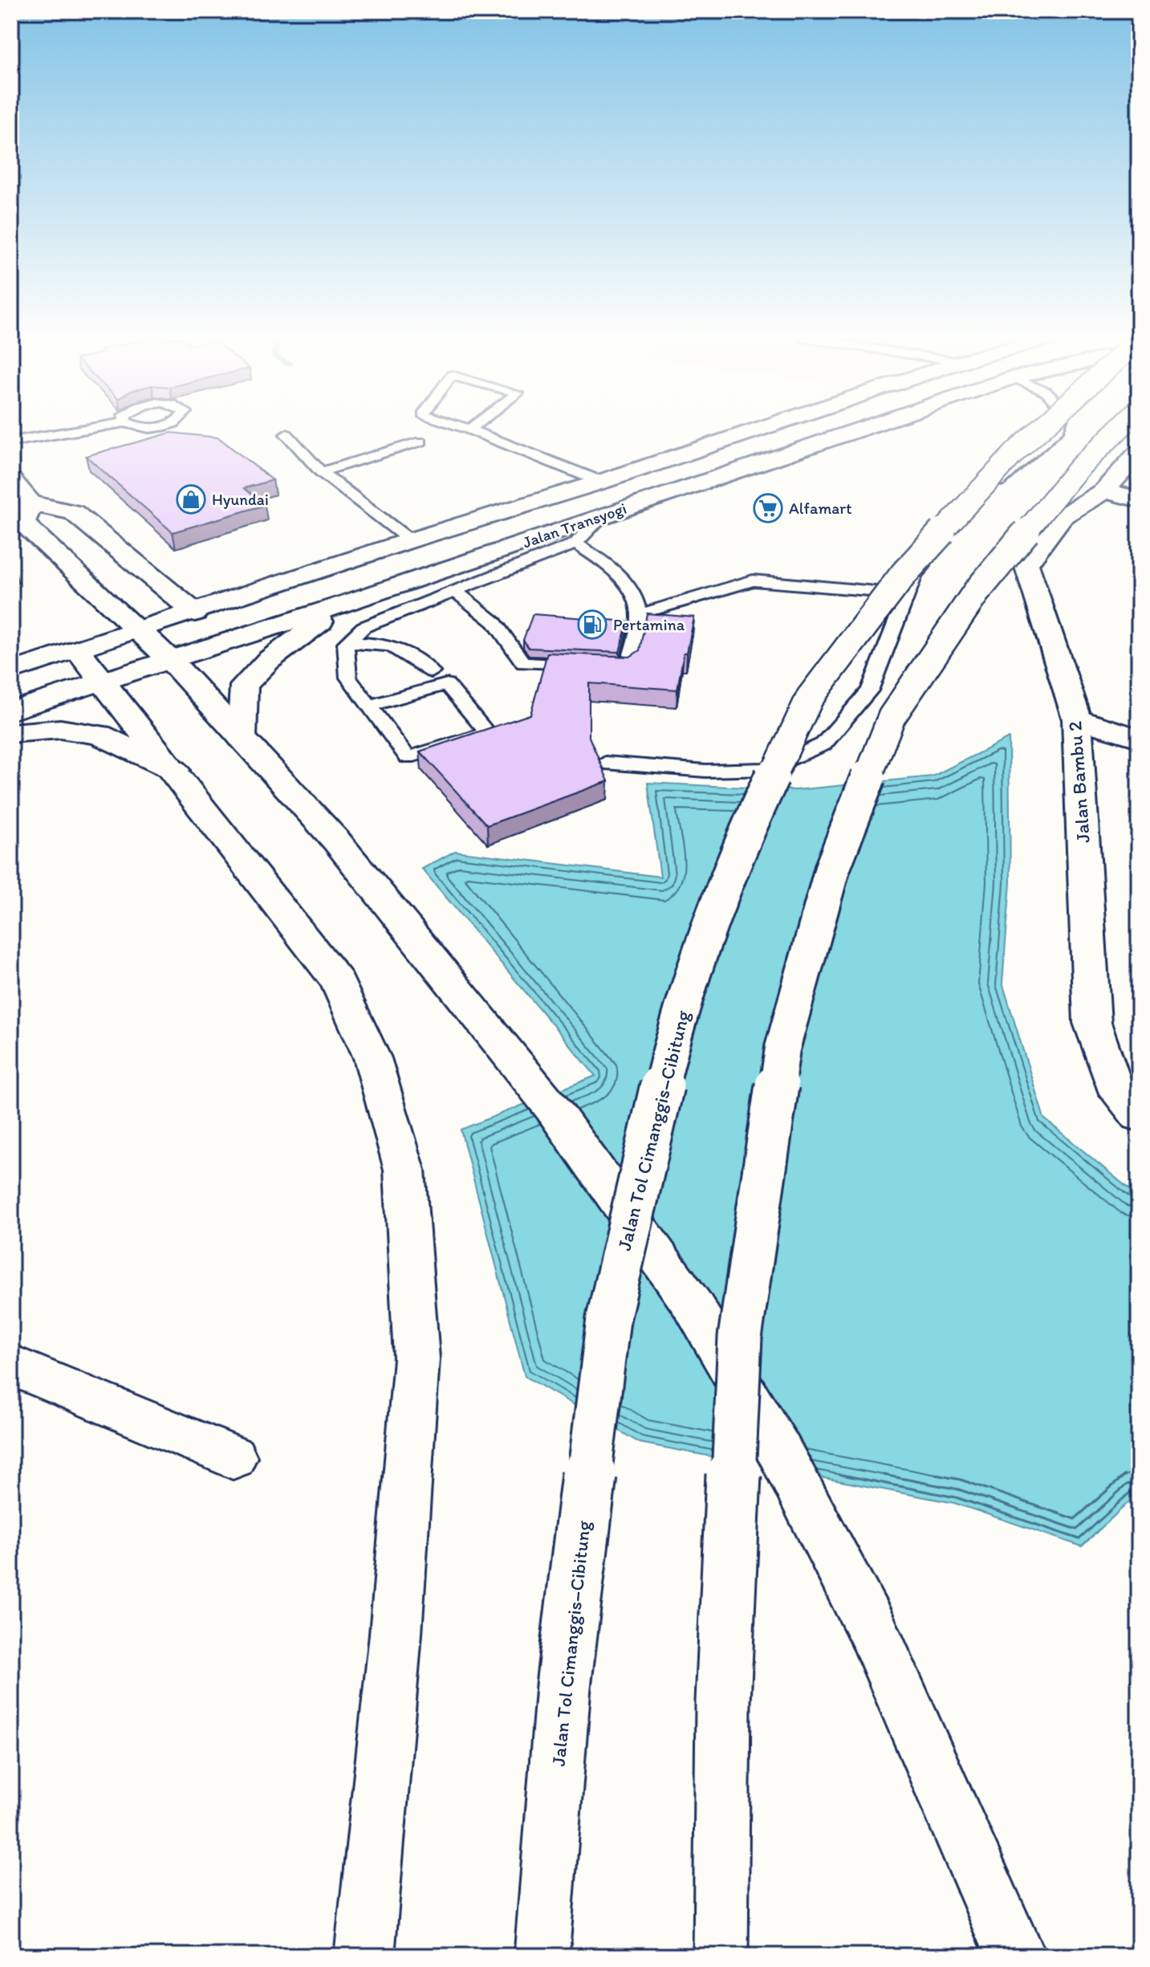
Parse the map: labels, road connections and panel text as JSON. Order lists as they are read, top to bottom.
{
  "streets": {
    "main road": ["Jalan Transyogi", "Jalan Bambu 2", "Jalan Tol Cimanggis–Cibitung"]
  },
  "places": {
    "shop": ["Hyundai"],
    "supermarket": ["Alfamart"],
    "fuel station": ["Pertamina"]
  }
}
